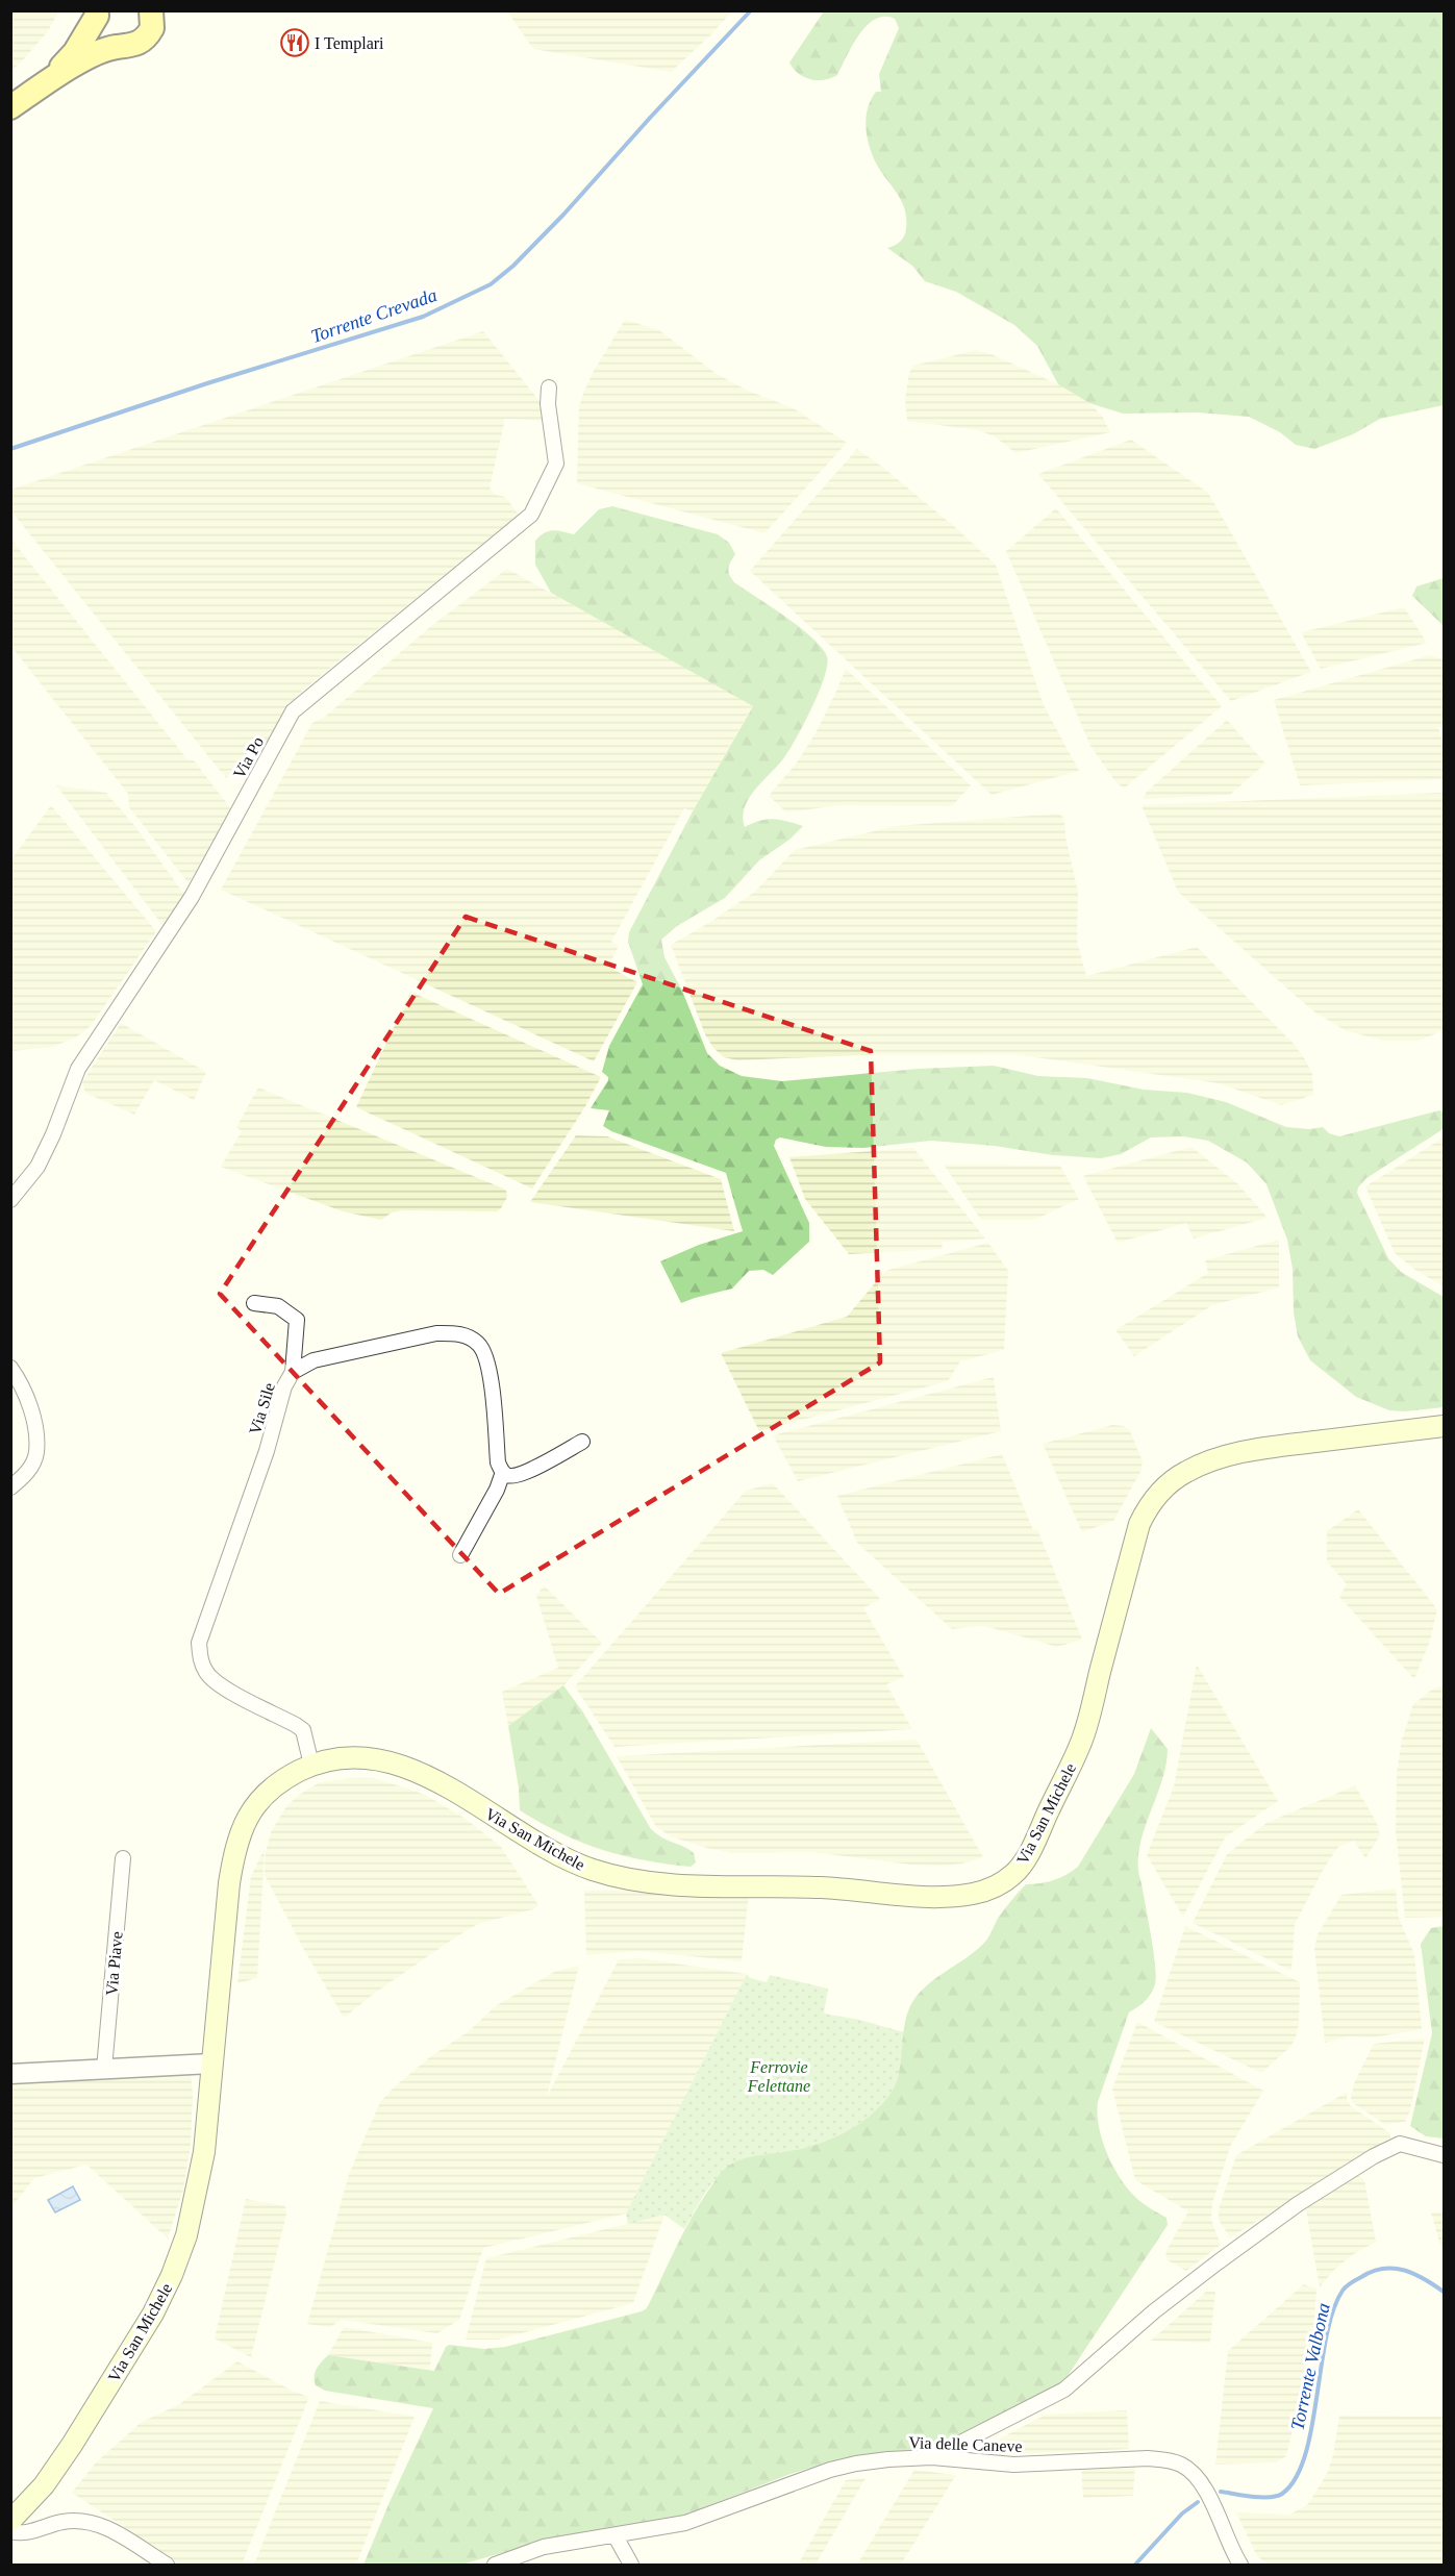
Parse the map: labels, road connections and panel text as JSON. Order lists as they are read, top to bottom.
{
  "streets": {
    "main road": ["Via San Michele"],
    "street": [
      "Via Po",
      "Via Sile",
      "Via Piave",
      "Via delle Caneve"
    ]
  },
  "crossings": [
    ["Via Sile", "Via San Michele"]
  ],
  "water": ["Torrente Crevada", "Torrente Valbona"],
  "parks": ["Ferrovie Felettane"],
  "places": {
    "restaurant": ["I Templari"]
  }
}
